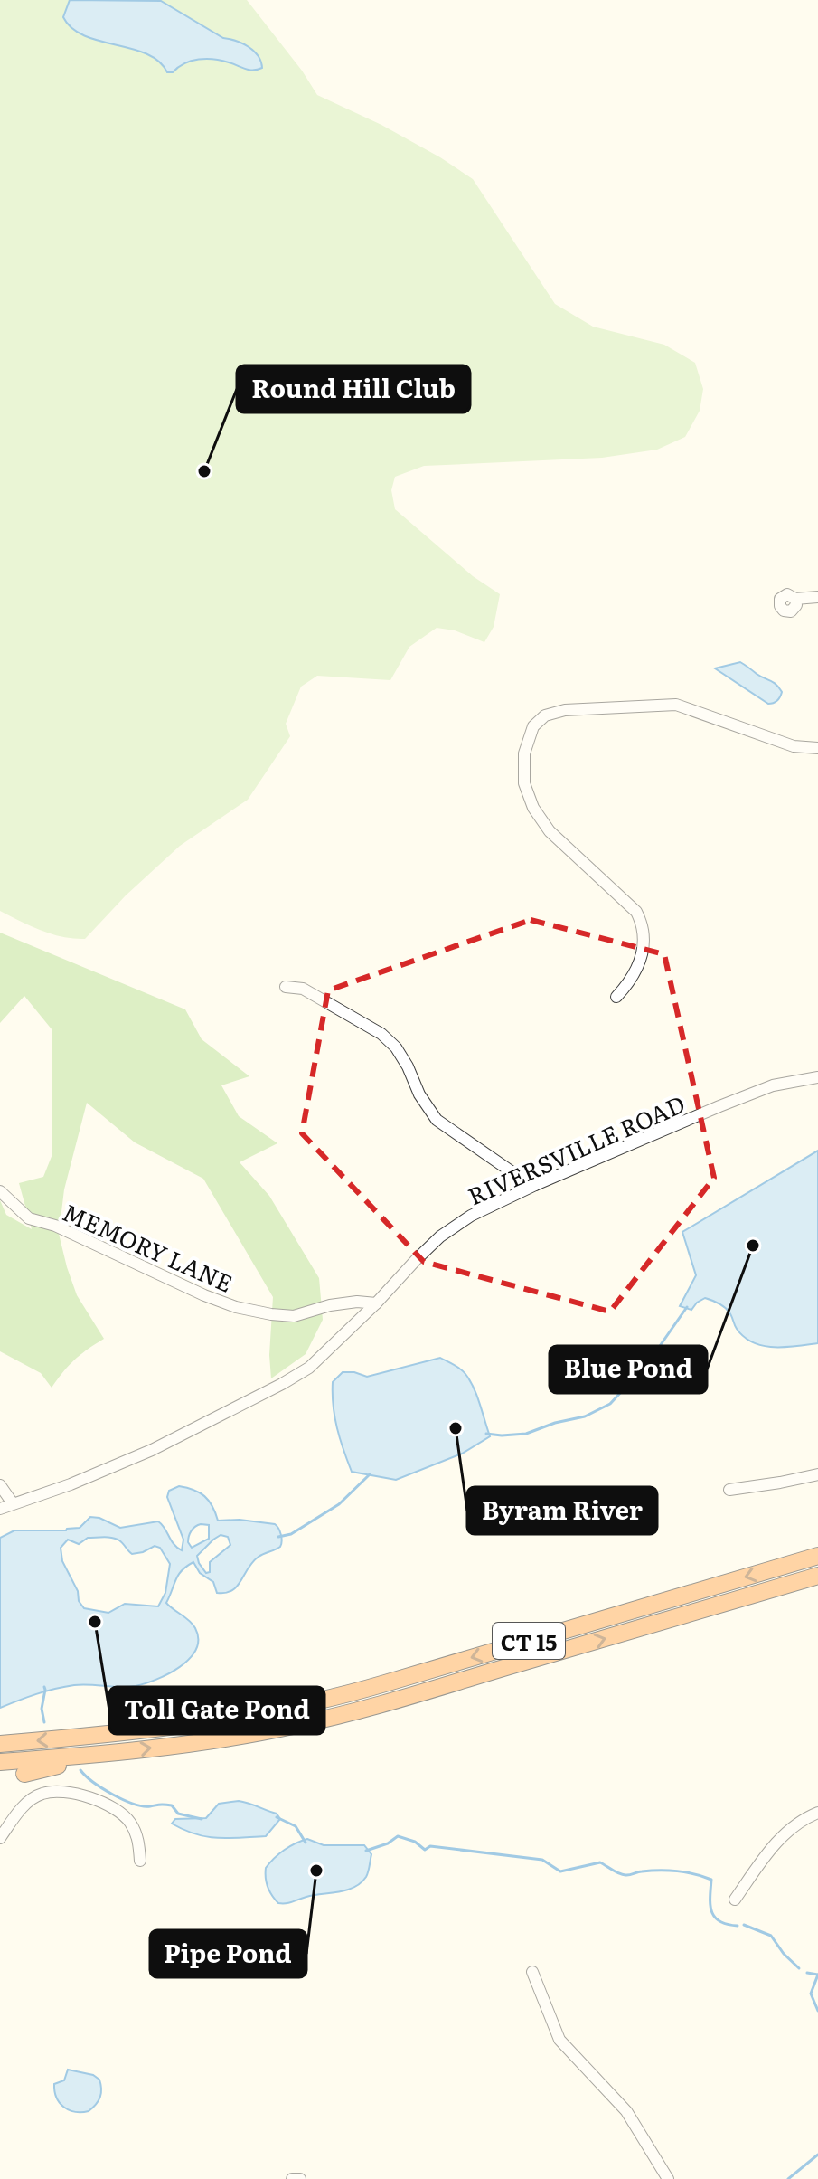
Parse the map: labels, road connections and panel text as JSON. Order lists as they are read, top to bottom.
{
  "streets": {
    "highway": ["CT 15"],
    "street": ["RIVERSVILLE ROAD", "MEMORY LANE"]
  },
  "crossings": [
    ["RIVERSVILLE ROAD", "MEMORY LANE"]
  ],
  "places": [
    "Round Hill Club",
    "Blue Pond",
    "Byram River",
    "Toll Gate Pond",
    "Pipe Pond"
  ]
}
